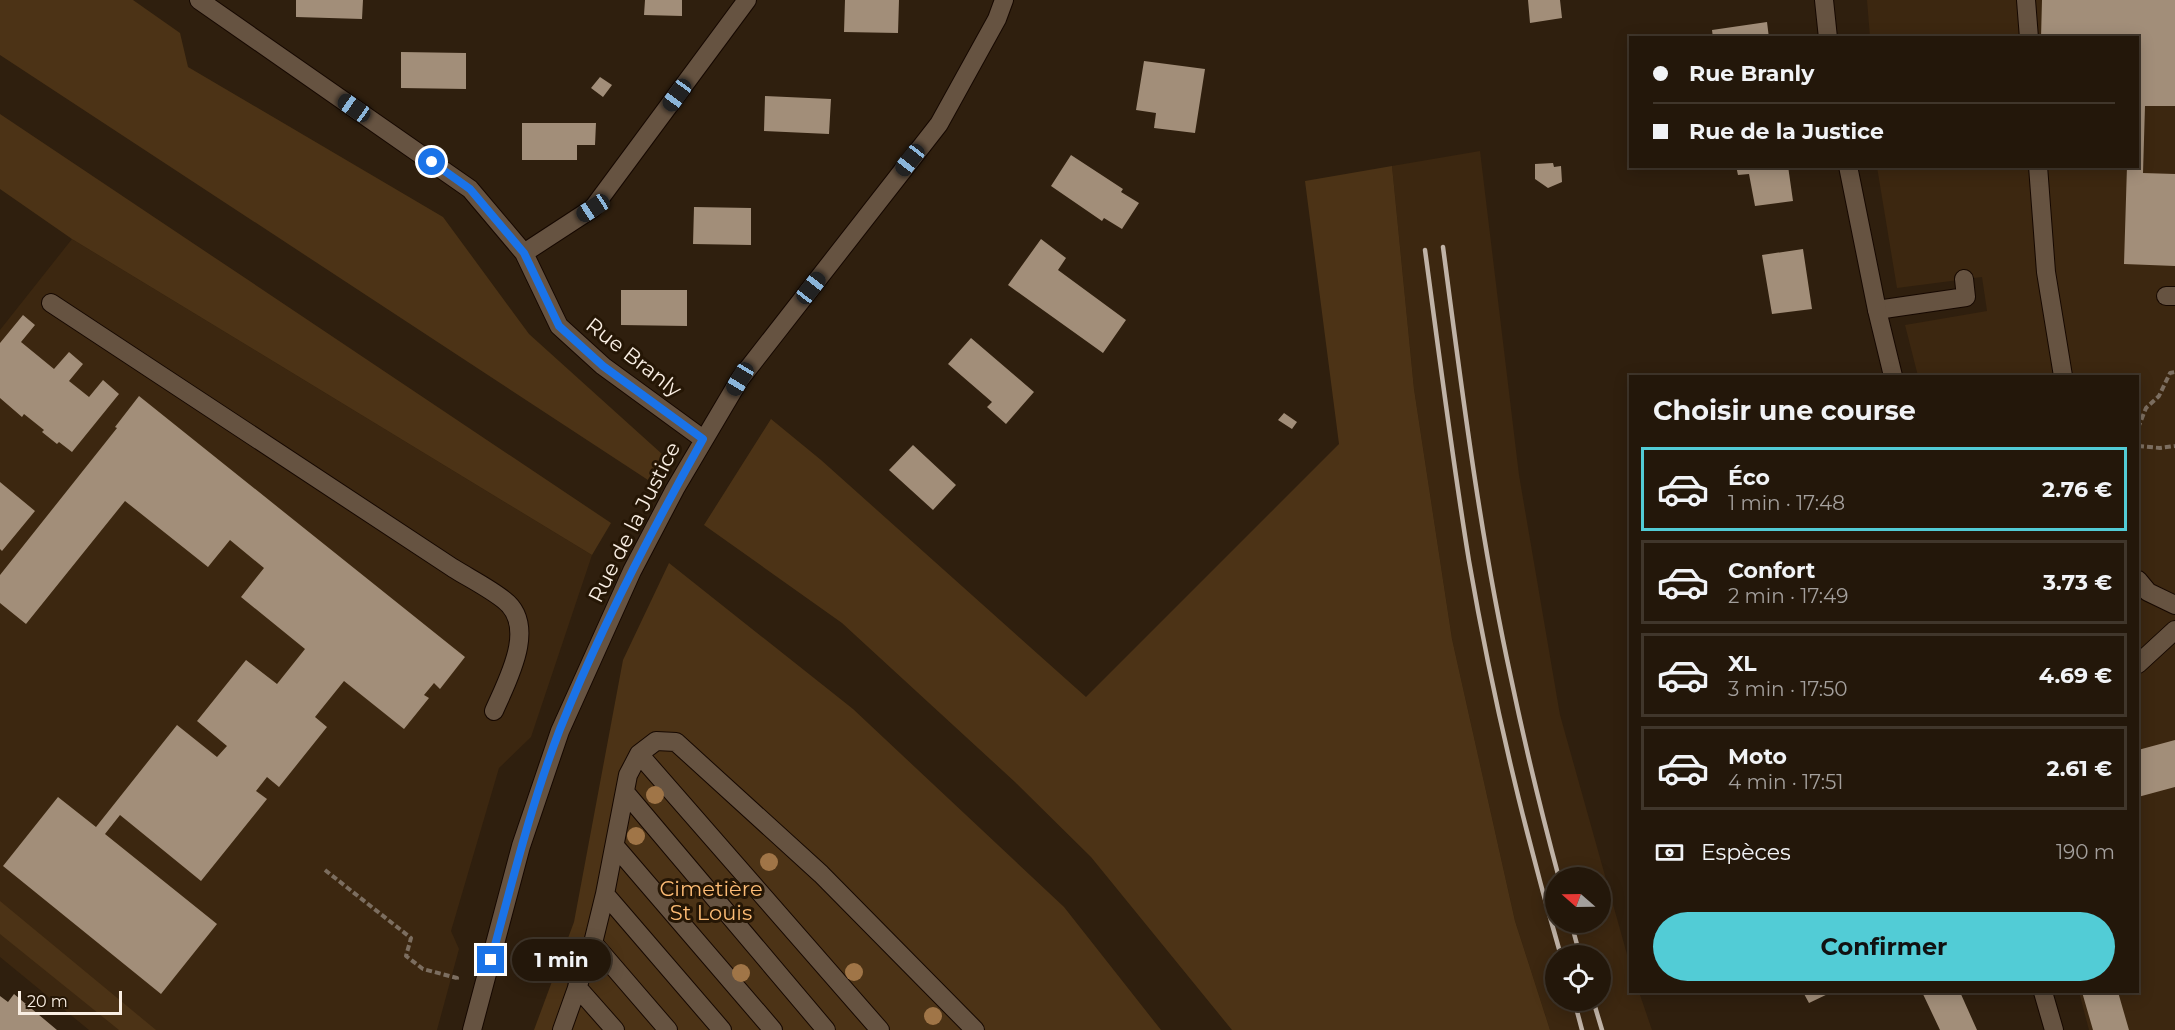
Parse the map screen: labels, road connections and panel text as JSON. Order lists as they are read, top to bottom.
{
  "streets": {
    "street": ["Rue Branly", "Rue de la Justice"]
  },
  "crossings": [
    ["Rue Branly", "Rue de la Justice"]
  ],
  "parks": ["Cimetière St Louis"],
  "scale_bar": "20 m",
  "north": "left",
  "page": {
    "banner": ["Rue Branly", "Rue de la Justice"],
    "heading": "Choisir une course",
    "list": [
      {
        "name": "Éco",
        "note": "1 min · 17:48",
        "value": "2.76 €"
      },
      {
        "name": "Confort",
        "note": "2 min · 17:49",
        "value": "3.73 €"
      },
      {
        "name": "XL",
        "note": "3 min · 17:50",
        "value": "4.69 €"
      },
      {
        "name": "Moto",
        "note": "4 min · 17:51",
        "value": "2.61 €"
      }
    ],
    "pay": ["Espèces", "190 m"],
    "buttons": "Confirmer",
    "bubble": "1 min",
    "scale": "20 m"
  }
}
